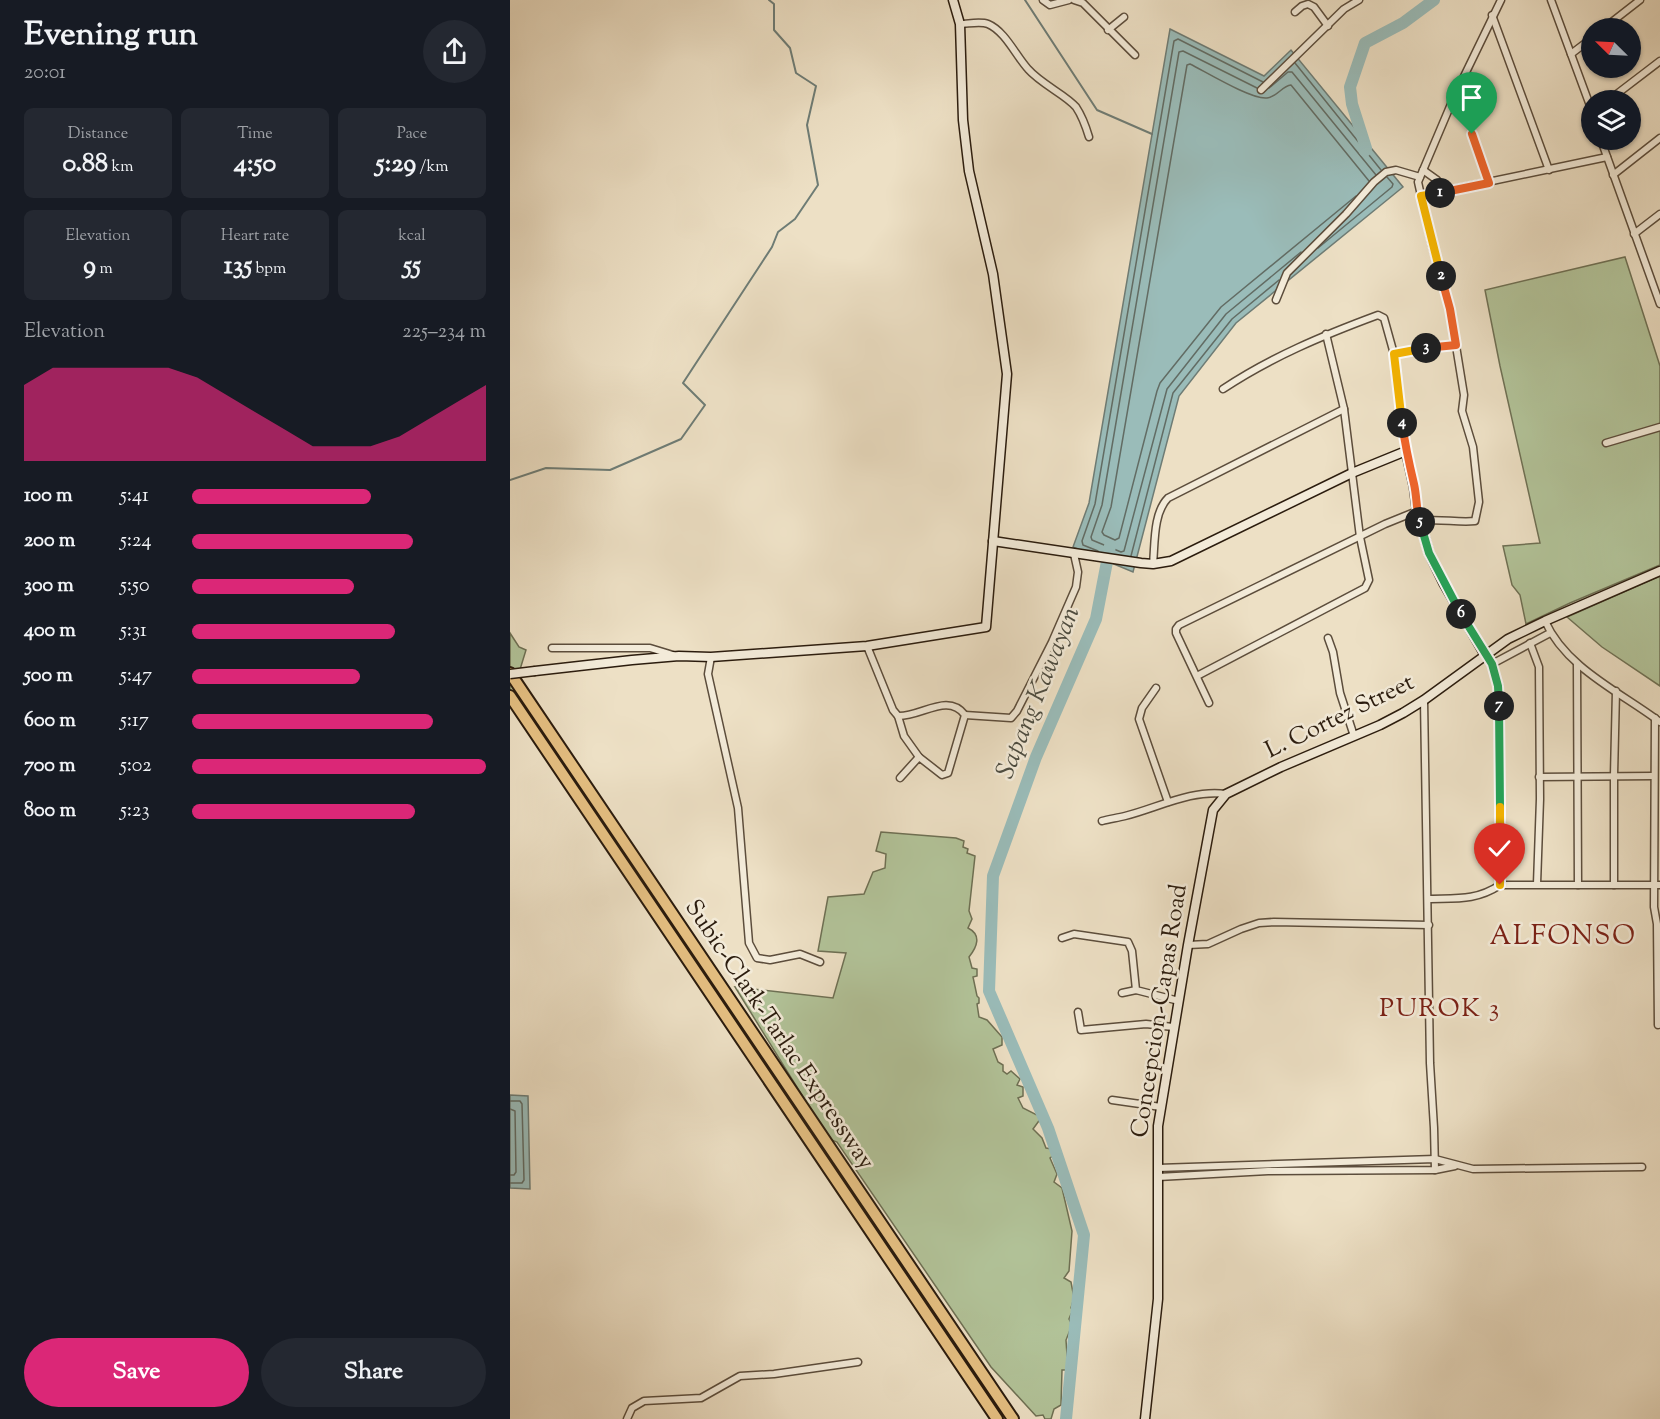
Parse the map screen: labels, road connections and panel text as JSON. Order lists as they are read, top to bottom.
{
  "streets": {
    "highway": ["Subic-Clark-Tarlac Expressway"],
    "street": ["L. Cortez Street", "Concepcion-Capas Road"]
  },
  "crossings": [
    ["L. Cortez Street", "Concepcion-Capas Road"]
  ],
  "districts": ["ALFONSO", "PUROK 3"],
  "water": ["Sapang Kawayan"],
  "north": "top left",
  "page": {
    "heading": ["Evening run", "20:01"],
    "stats": [
      ["Distance", "0.88 km"],
      ["Time", "4:50"],
      ["Pace", "5:29 /km"],
      ["Elevation", "9 m"],
      ["Heart rate", "135 bpm"],
      ["kcal", "55"]
    ],
    "pins": [
      "1",
      "2",
      "3",
      "4",
      "5",
      "6",
      "7"
    ],
    "chart": ["Elevation", "225–234 m"],
    "list": [
      {
        "name": "100 m",
        "note": "5:41"
      },
      {
        "name": "200 m",
        "note": "5:24"
      },
      {
        "name": "300 m",
        "note": "5:50"
      },
      {
        "name": "400 m",
        "note": "5:31"
      },
      {
        "name": "500 m",
        "note": "5:47"
      },
      {
        "name": "600 m",
        "note": "5:17"
      },
      {
        "name": "700 m",
        "note": "5:02"
      },
      {
        "name": "800 m",
        "note": "5:23"
      }
    ],
    "buttons": ["Save", "Share"]
  }
}
